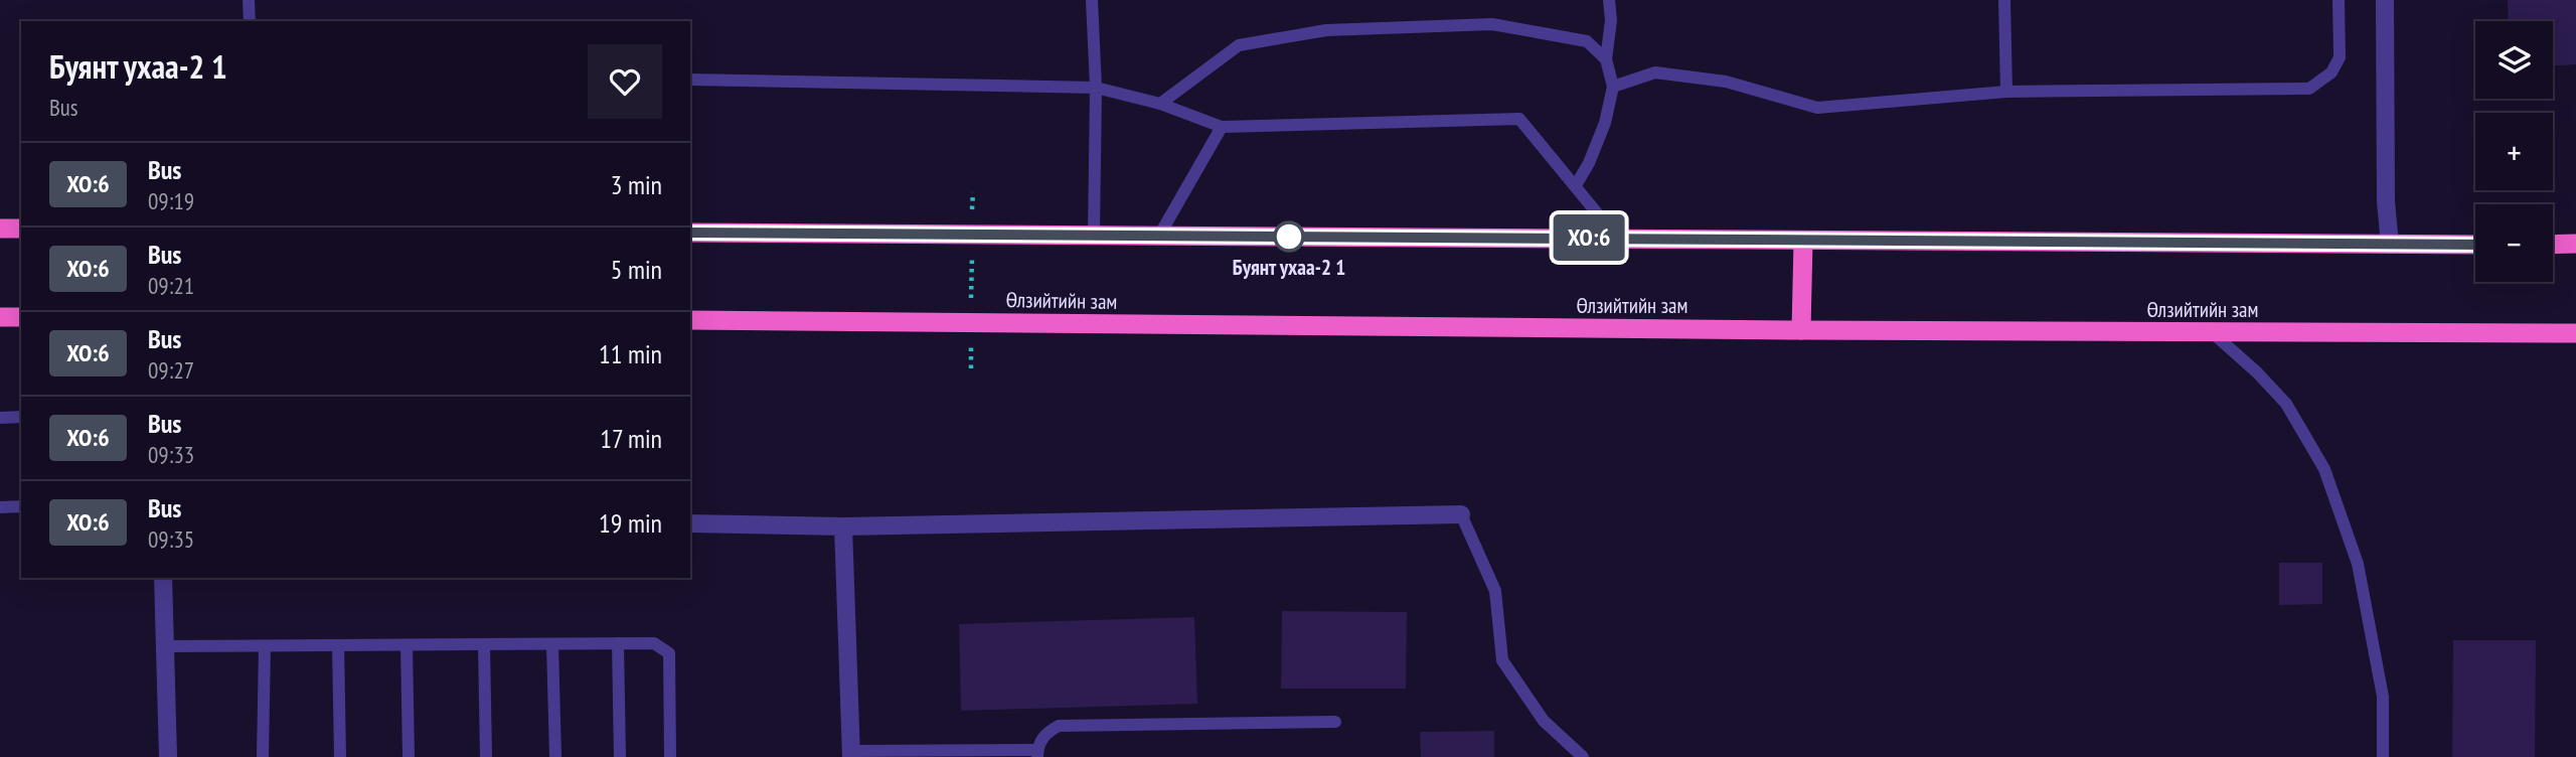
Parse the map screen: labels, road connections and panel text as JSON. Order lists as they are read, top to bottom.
{
  "streets": {
    "highway": ["Өлзийтийн зам"]
  },
  "places": ["Буянт ухаа-2 1"],
  "lines": ["bus line ХО:6"],
  "page": {
    "on_map": "ХО:6",
    "map_buttons": ["+", "−"],
    "heading": ["Буянт ухаа-2 1", "Bus"],
    "list": [
      {
        "mark": "ХО:6",
        "name": "Bus",
        "note": "09:19",
        "value": "3 min"
      },
      {
        "mark": "ХО:6",
        "name": "Bus",
        "note": "09:21",
        "value": "5 min"
      },
      {
        "mark": "ХО:6",
        "name": "Bus",
        "note": "09:27",
        "value": "11 min"
      },
      {
        "mark": "ХО:6",
        "name": "Bus",
        "note": "09:33",
        "value": "17 min"
      },
      {
        "mark": "ХО:6",
        "name": "Bus",
        "note": "09:35",
        "value": "19 min"
      }
    ]
  }
}
